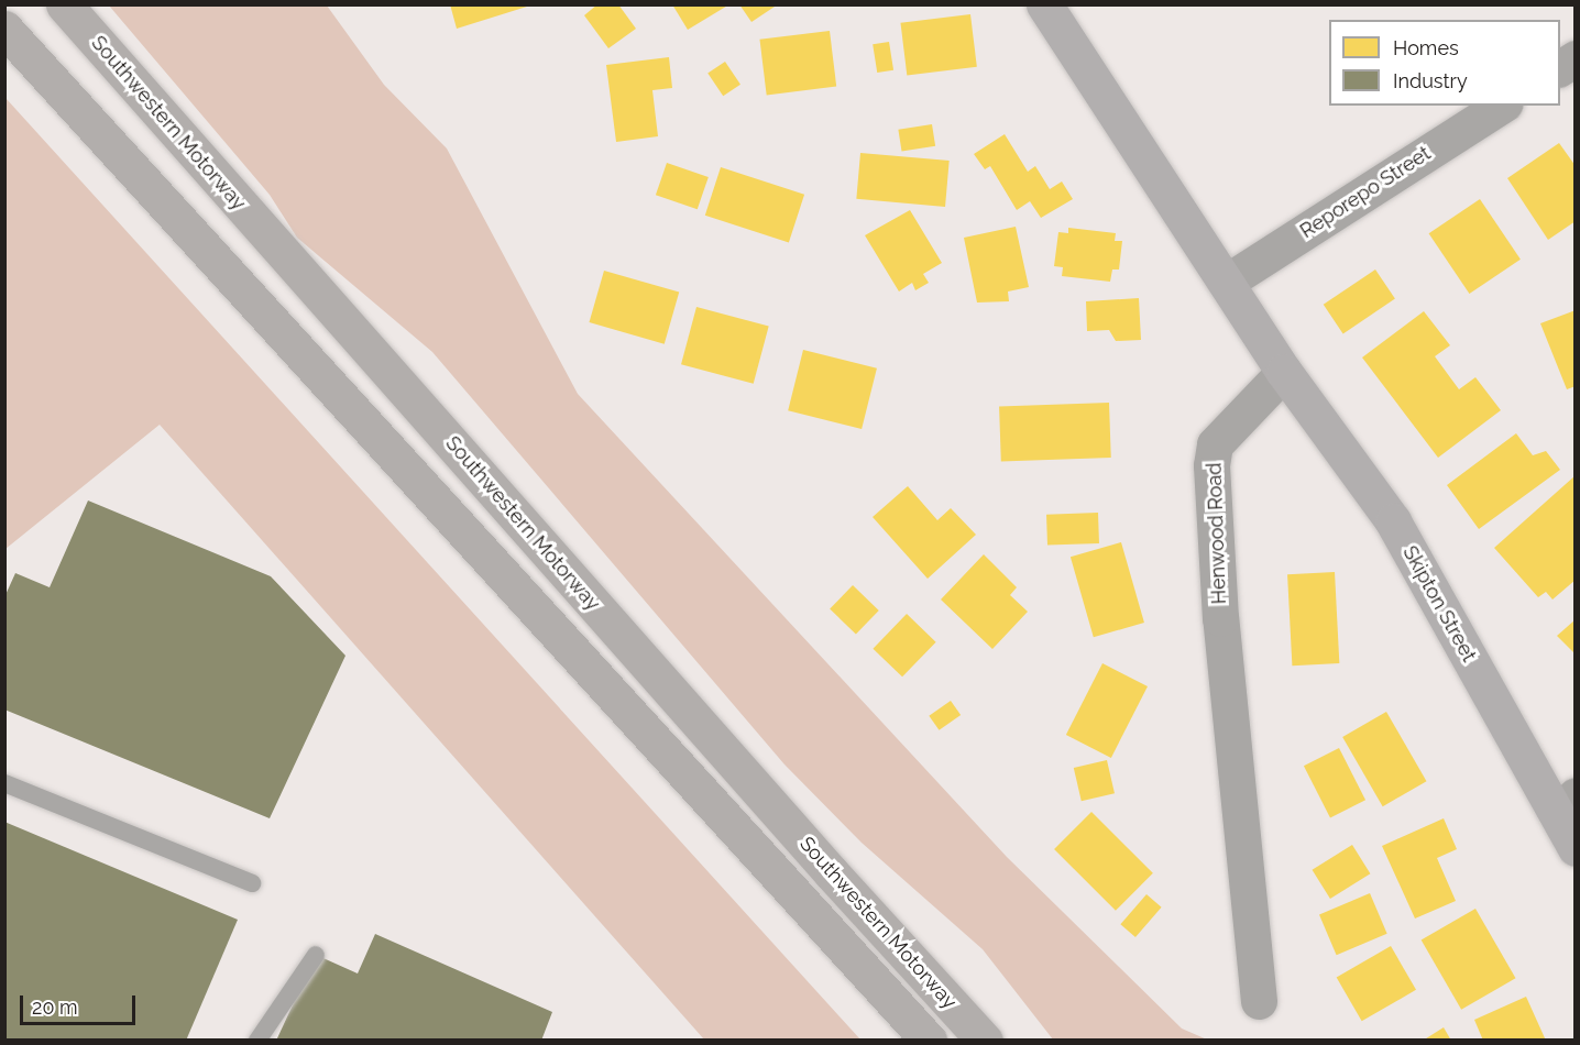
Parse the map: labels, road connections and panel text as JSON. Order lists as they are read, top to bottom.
{
  "streets": {
    "highway": ["Southwestern Motorway"],
    "main road": ["Skipton Street"],
    "street": ["Reporepo Street", "Henwood Road"]
  },
  "crossings": [
    ["Henwood Road", "Skipton Street"]
  ],
  "legend": ["Homes", "Industry"],
  "scale_bar": "20 m"
}
